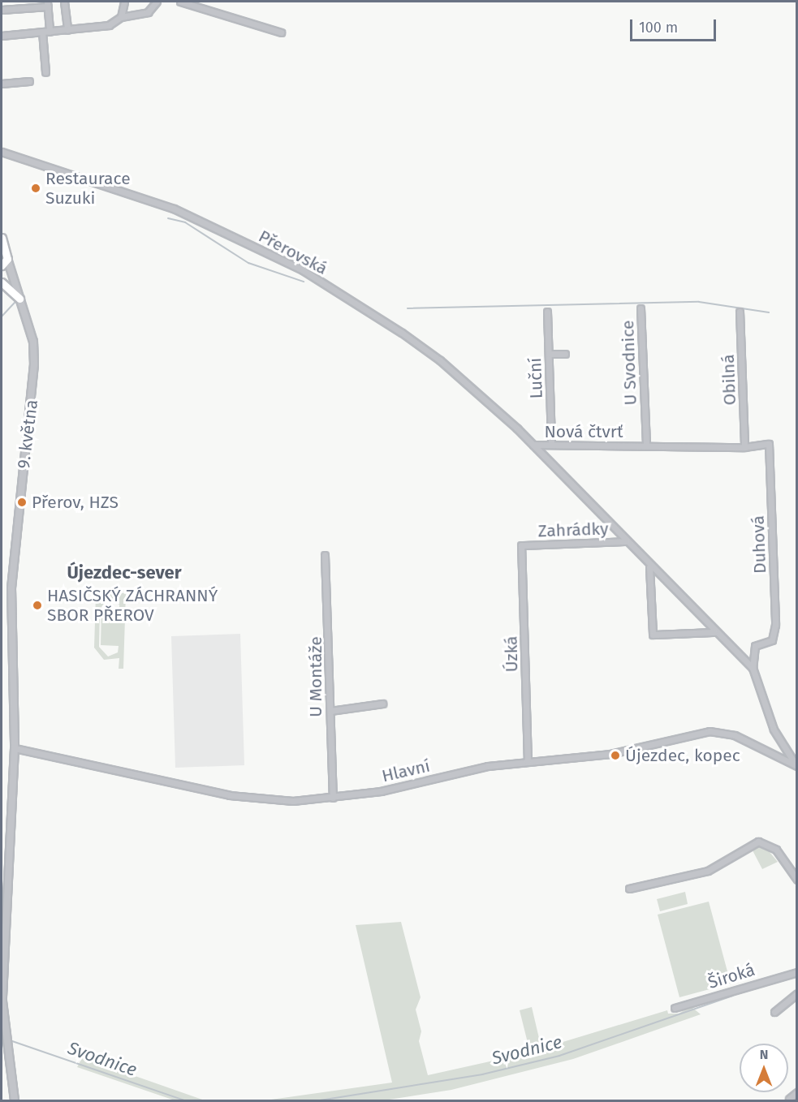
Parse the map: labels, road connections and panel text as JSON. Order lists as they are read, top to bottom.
{
  "streets": {
    "main road": ["9. května"],
    "street": [
      "Přerovská",
      "U Svodnice",
      "Luční",
      "Obilná",
      "Nová čtvrť",
      "Zahrádky",
      "Duhová",
      "Úzká",
      "U Montáže",
      "Hlavní",
      "Široká"
    ]
  },
  "crossings": [
    ["Přerovská", "Nová čtvrť"],
    ["U Svodnice", "Nová čtvrť"],
    ["Luční", "Nová čtvrť"],
    ["Obilná", "Nová čtvrť"],
    ["Nová čtvrť", "Zahrádky"],
    ["Nová čtvrť", "Duhová"],
    ["Nová čtvrť", "Hlavní"],
    ["9. května", "Hlavní"],
    ["Zahrádky", "Úzká"],
    ["Úzká", "Hlavní"],
    ["U Montáže", "Hlavní"]
  ],
  "districts": ["Újezdec-sever"],
  "water": ["Svodnice"],
  "places": [
    "Restaurace Suzuki",
    "Přerov, HZS",
    "HASIČSKÝ ZÁCHRANNÝ SBOR PŘEROV",
    "Újezdec, kopec"
  ],
  "scale_bar": "100 m",
  "north": "top"
}
